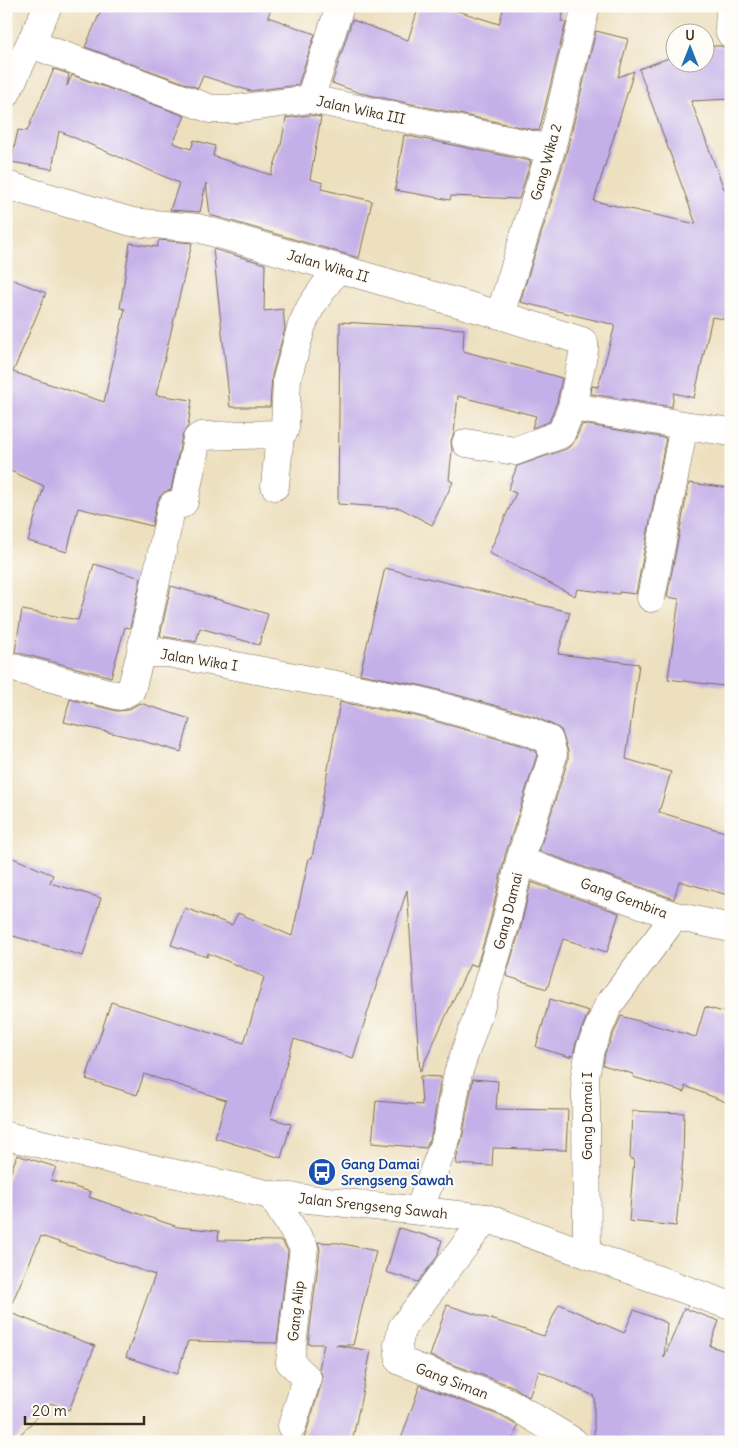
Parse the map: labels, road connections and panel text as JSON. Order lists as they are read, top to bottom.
{
  "streets": {
    "street": [
      "Jalan Wika III",
      "Gang Wika 2",
      "Jalan Wika II",
      "Jalan Wika I",
      "Gang Gembira",
      "Gang Damai",
      "Gang Damai I",
      "Jalan Srengseng Sawah",
      "Gang Alip",
      "Gang Siman"
    ]
  },
  "crossings": [
    ["Jalan Wika III", "Gang Wika 2"],
    ["Gang Wika 2", "Jalan Wika II"],
    ["Jalan Wika I", "Gang Damai"],
    ["Gang Gembira", "Gang Damai"],
    ["Gang Gembira", "Gang Damai I"],
    ["Gang Damai", "Jalan Srengseng Sawah"],
    ["Gang Damai I", "Jalan Srengseng Sawah"],
    ["Jalan Srengseng Sawah", "Gang Alip"],
    ["Jalan Srengseng Sawah", "Gang Siman"]
  ],
  "places": {
    "bus stop": ["Gang Damai Srengseng Sawah"]
  },
  "scale_bar": "20 m",
  "north": "top"
}
